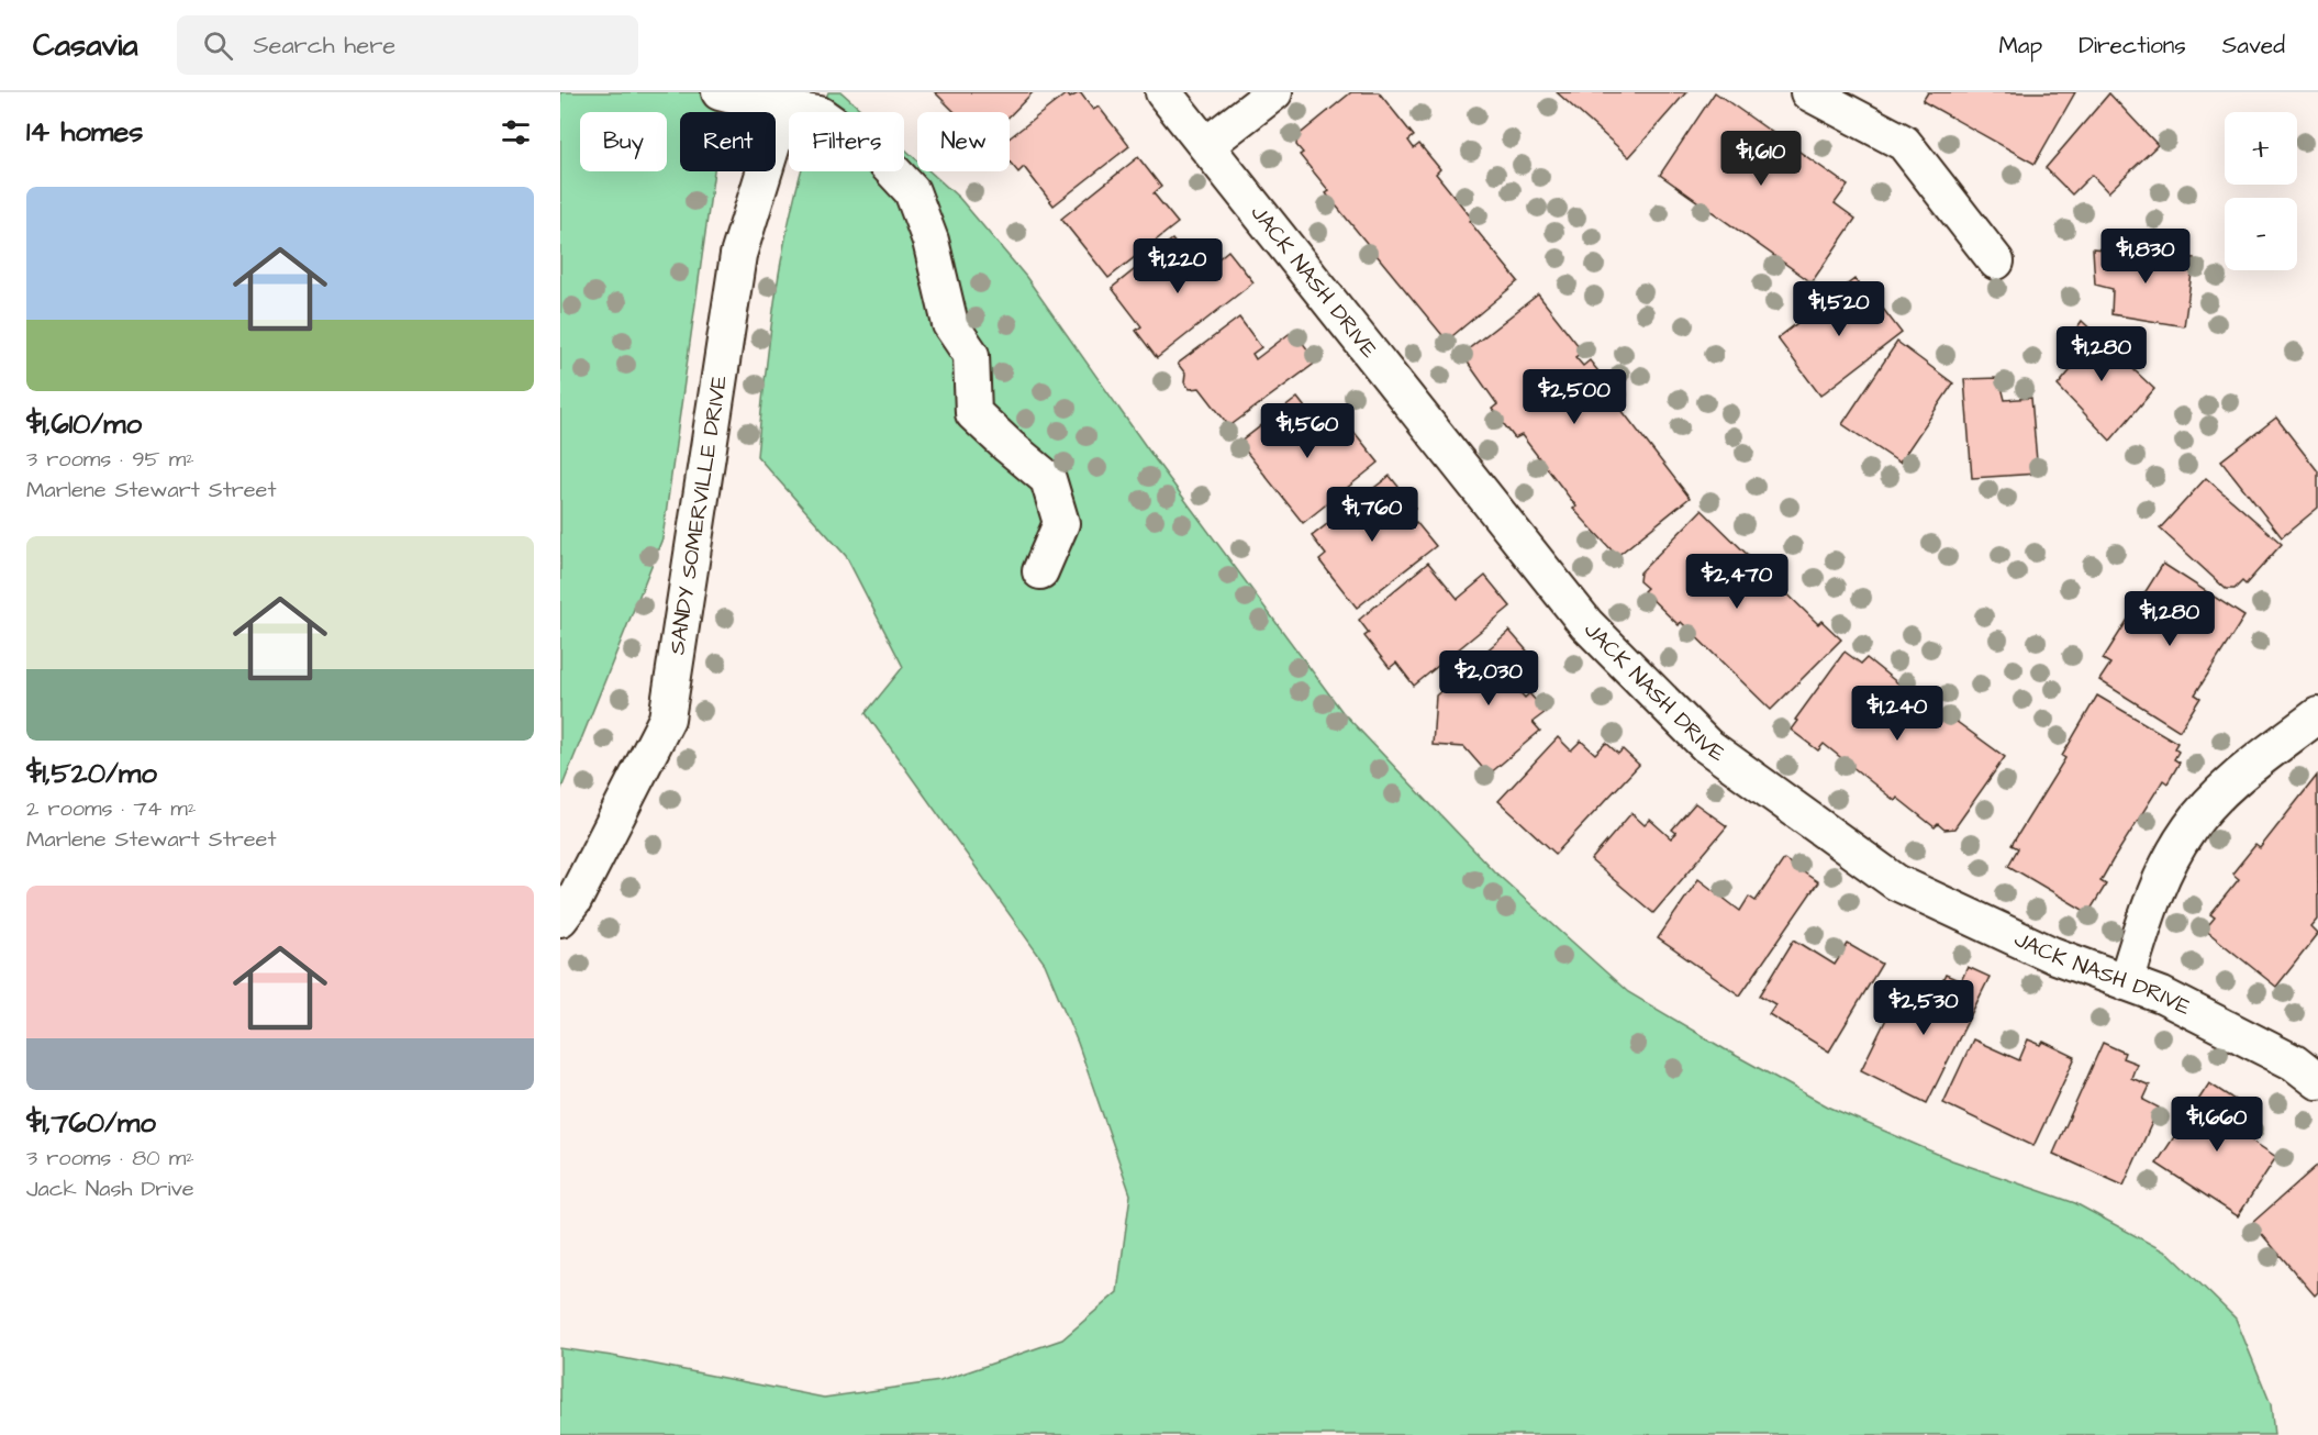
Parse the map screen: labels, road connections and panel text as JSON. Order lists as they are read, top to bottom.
{
  "streets": {
    "street": ["JACK NASH DRIVE", "SANDY SOMERVILLE DRIVE"]
  },
  "page": {
    "header": "Casavia",
    "search": "Search here",
    "nav": ["Map", "Directions", "Saved"],
    "heading": "14 homes",
    "map_buttons": ["+", "−"],
    "chip": [
      "Buy",
      "Rent",
      "Filters",
      "New"
    ],
    "price": [
      "$1,610",
      "$1,830",
      "$1,220",
      "$1,520",
      "$1,280",
      "$2,500",
      "$1,560",
      "$1,760",
      "$2,470",
      "$1,280",
      "$2,030",
      "$1,240",
      "$2,530",
      "$1,660"
    ],
    "list": [
      {
        "name": "$1,610/mo",
        "note": "3 rooms · 95 m² · Marlene Stewart Street"
      },
      {
        "name": "$1,520/mo",
        "note": "2 rooms · 74 m² · Marlene Stewart Street"
      },
      {
        "name": "$1,760/mo",
        "note": "3 rooms · 80 m² · Jack Nash Drive"
      }
    ]
  }
}
